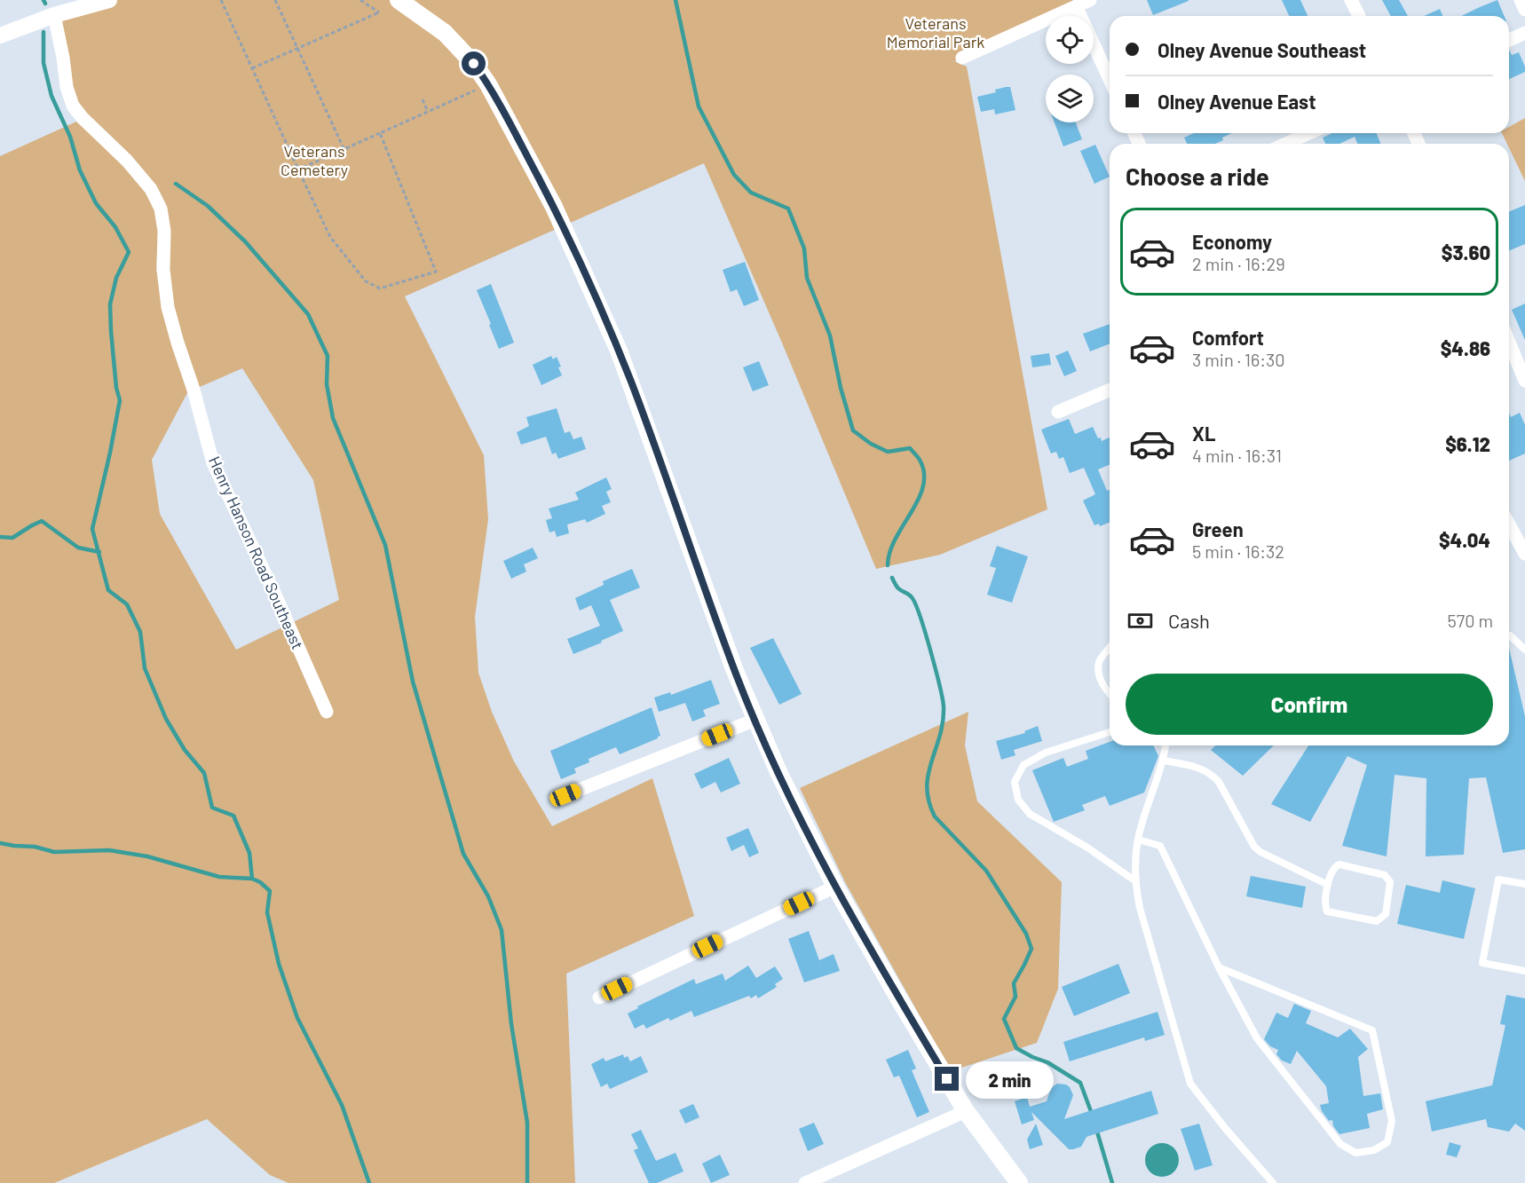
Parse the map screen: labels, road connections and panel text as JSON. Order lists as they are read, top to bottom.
{
  "streets": {
    "street": ["Henry Hanson Road Southeast"]
  },
  "parks": ["Veterans Memorial Park", "Veterans Cemetery"],
  "page": {
    "banner": ["Olney Avenue Southeast", "Olney Avenue East"],
    "heading": "Choose a ride",
    "list": [
      {
        "name": "Economy",
        "note": "2 min · 16:29",
        "value": "$3.60"
      },
      {
        "name": "Comfort",
        "note": "3 min · 16:30",
        "value": "$4.86"
      },
      {
        "name": "XL",
        "note": "4 min · 16:31",
        "value": "$6.12"
      },
      {
        "name": "Green",
        "note": "5 min · 16:32",
        "value": "$4.04"
      }
    ],
    "pay": ["Cash", "570 m"],
    "buttons": "Confirm",
    "bubble": "2 min"
  }
}
